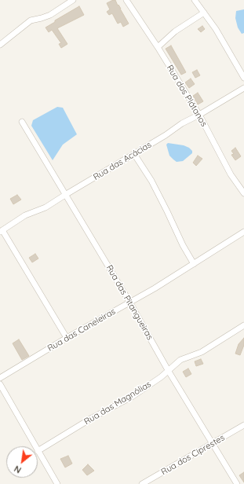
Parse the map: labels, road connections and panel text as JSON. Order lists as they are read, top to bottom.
{
  "streets": {
    "street": [
      "Rua dos Plátanos",
      "Rua das Acácias",
      "Rua das Pitangueiras",
      "Rua das Caneleiras",
      "Rua das Magnólias",
      "Rua dos Ciprestes"
    ]
  },
  "crossings": [
    ["Rua dos Plátanos", "Rua das Acácias"],
    ["Rua das Acácias", "Rua das Pitangueiras"],
    ["Rua das Pitangueiras", "Rua das Caneleiras"],
    ["Rua das Pitangueiras", "Rua das Magnólias"],
    ["Rua das Pitangueiras", "Rua dos Ciprestes"]
  ],
  "north": "bottom left"
}
